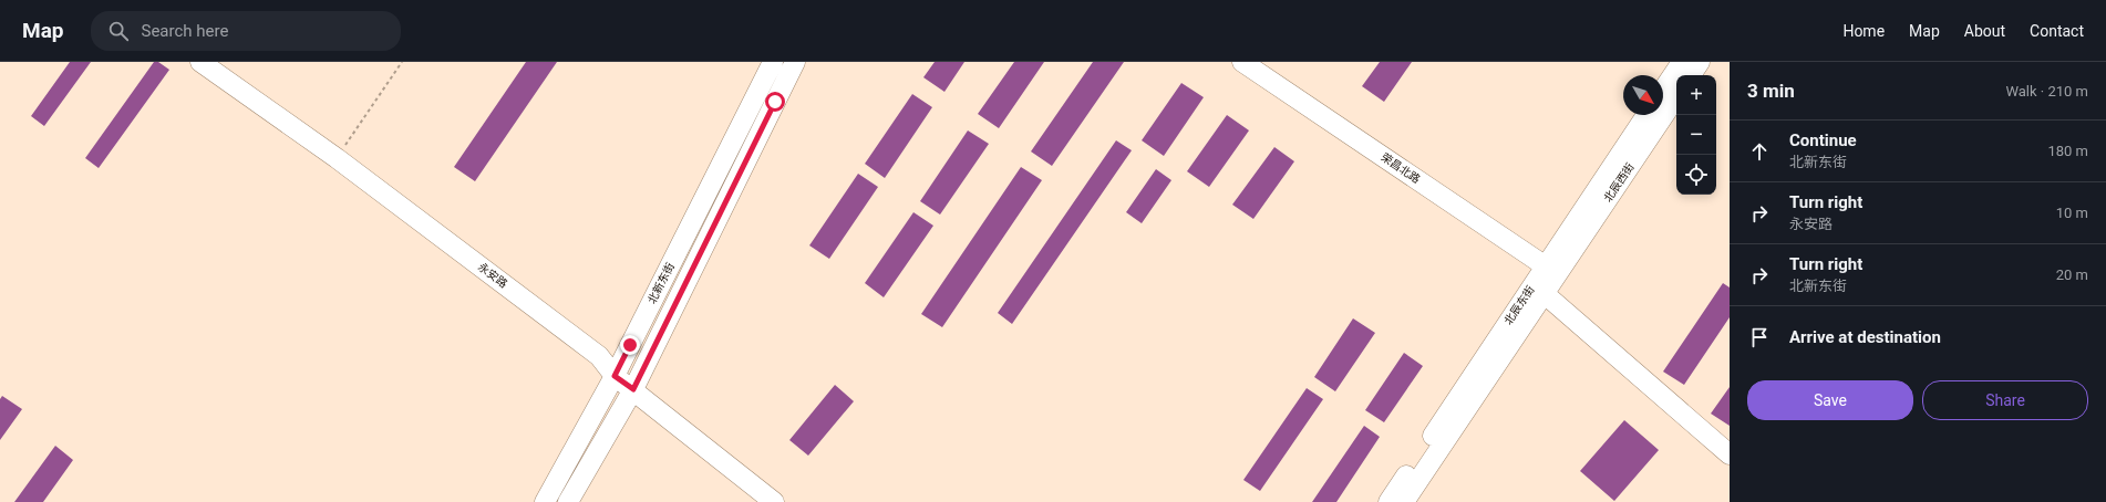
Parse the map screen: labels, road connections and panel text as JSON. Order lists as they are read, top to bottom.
{
  "streets": {
    "main road": [
      "荣昌北路",
      "北辰西街",
      "永安路",
      "北新东街",
      "北辰东街"
    ]
  },
  "crossings": [
    ["荣昌北路", "北辰西街"],
    ["荣昌北路", "北辰东街"],
    ["北辰西街", "北辰东街"],
    ["永安路", "北新东街"]
  ],
  "north": "bottom right",
  "page": {
    "header": "Map",
    "search": "Search here",
    "nav": [
      "Home",
      "Map",
      "About",
      "Contact"
    ],
    "heading": ["3 min", "Walk · 210 m"],
    "map_buttons": ["+", "−"],
    "list": [
      ["Continue", "北新东街", "180 m"],
      ["Turn right", "永安路", "10 m"],
      ["Turn right", "北新东街", "20 m"],
      "Arrive at destination"
    ],
    "buttons": ["Save", "Share"]
  }
}
